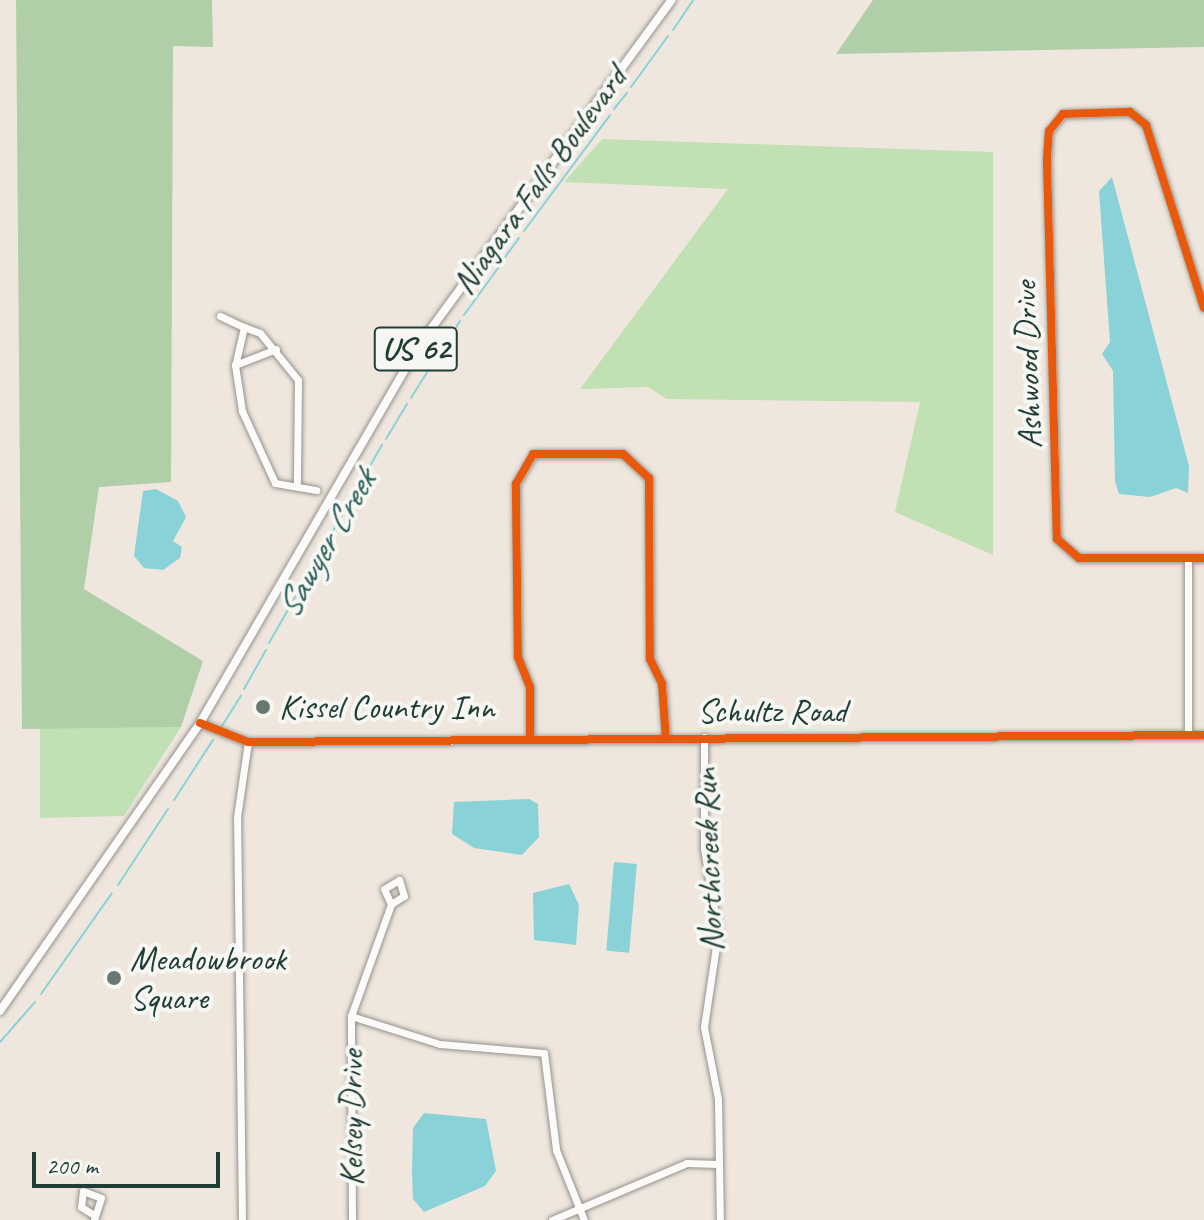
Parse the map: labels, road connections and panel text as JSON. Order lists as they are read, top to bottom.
{
  "streets": {
    "main road": ["Niagara Falls Boulevard", "US 62"],
    "street": [
      "Ashwood Drive",
      "Schultz Road",
      "Northcreek Run",
      "Kelsey Drive"
    ]
  },
  "crossings": [
    ["Niagara Falls Boulevard", "Schultz Road"],
    ["Schultz Road", "Northcreek Run"]
  ],
  "water": ["Sawyer Creek"],
  "places": ["Kissel Country Inn", "Meadowbrook Square"],
  "scale_bar": "200 m"
}
